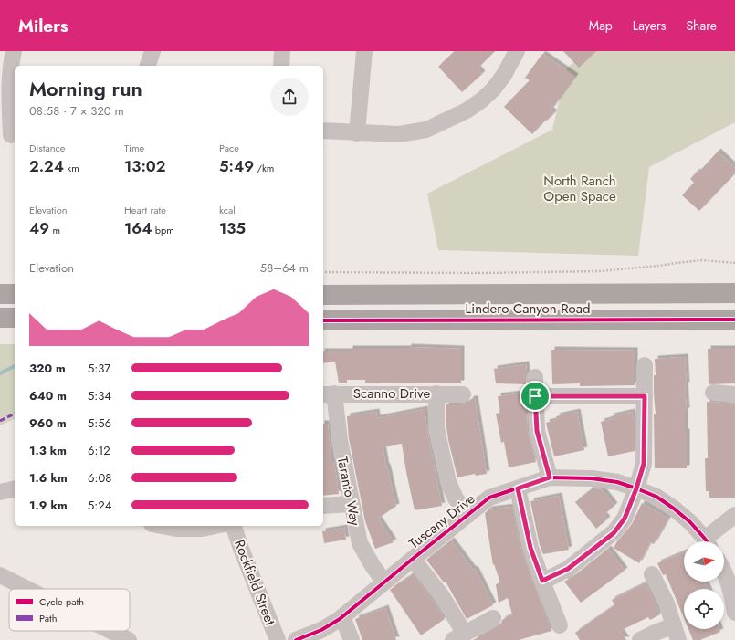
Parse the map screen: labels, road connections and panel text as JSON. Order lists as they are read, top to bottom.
{
  "streets": {
    "main road": ["Lindero Canyon Road"],
    "street": [
      "Scanno Drive",
      "Taranto Way",
      "Tuscany Drive",
      "Rockfield Street"
    ]
  },
  "crossings": [
    ["Scanno Drive", "Taranto Way"],
    ["Taranto Way", "Tuscany Drive"]
  ],
  "parks": ["North Ranch Open Space"],
  "legend": ["Cycle path", "Path"],
  "north": "right",
  "page": {
    "header": "Milers",
    "nav": ["Map", "Layers", "Share"],
    "heading": ["Morning run", "08:58 · 7 × 320 m"],
    "stats": [
      ["Distance", "2.24 km"],
      ["Time", "13:02"],
      ["Pace", "5:49 /km"],
      ["Elevation", "49 m"],
      ["Heart rate", "164 bpm"],
      ["kcal", "135"]
    ],
    "chart": ["Elevation", "58–64 m"],
    "list": [
      {
        "name": "320 m",
        "note": "5:37"
      },
      {
        "name": "640 m",
        "note": "5:34"
      },
      {
        "name": "960 m",
        "note": "5:56"
      },
      {
        "name": "1.3 km",
        "note": "6:12"
      },
      {
        "name": "1.6 km",
        "note": "6:08"
      },
      {
        "name": "1.9 km",
        "note": "5:24"
      }
    ]
  }
}
